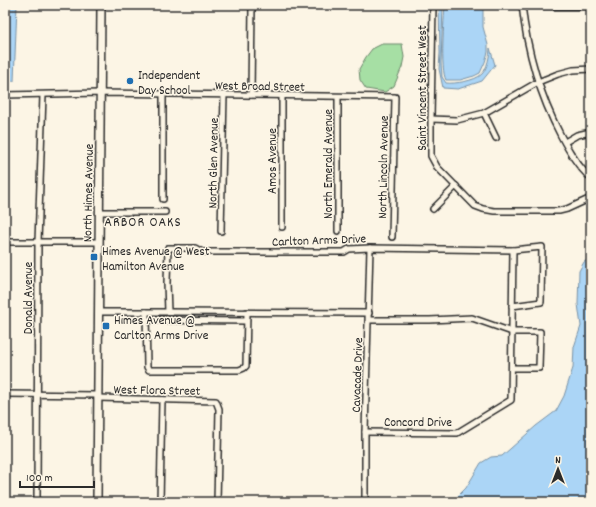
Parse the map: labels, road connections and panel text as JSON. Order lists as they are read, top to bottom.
{
  "streets": {
    "street": [
      "West Broad Street",
      "Saint Vincent Street West",
      "Amos Avenue",
      "North Glen Avenue",
      "North Emerald Avenue",
      "North Lincoln Avenue",
      "North Himes Avenue",
      "Carlton Arms Drive",
      "Donald Avenue",
      "Cavacade Drive",
      "West Flora Street",
      "Concord Drive"
    ]
  },
  "crossings": [
    ["West Broad Street", "Amos Avenue"],
    ["West Broad Street", "North Glen Avenue"],
    ["West Broad Street", "North Emerald Avenue"],
    ["West Broad Street", "North Lincoln Avenue"],
    ["West Broad Street", "North Himes Avenue"],
    ["West Broad Street", "Donald Avenue"],
    ["North Himes Avenue", "West Flora Street"],
    ["Carlton Arms Drive", "Cavacade Drive"],
    ["Donald Avenue", "West Flora Street"],
    ["Cavacade Drive", "Concord Drive"]
  ],
  "districts": ["ARBOR OAKS"],
  "places": {
    "other": ["Independent Day School"],
    "transit": ["Himes Avenue @ West Hamilton Avenue", "Himes Avenue @ Carlton Arms Drive"]
  },
  "scale_bar": "100 m",
  "north": "top"
}
